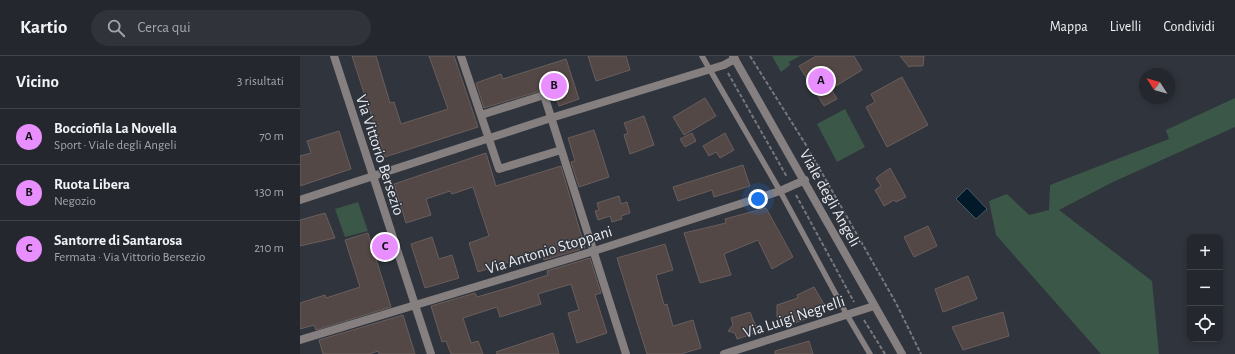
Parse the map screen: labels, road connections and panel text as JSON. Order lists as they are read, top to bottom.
{
  "streets": {
    "street": [
      "Via Vittorio Bersezio",
      "Viale degli Angeli",
      "Via Antonio Stoppani",
      "Via Luigi Negrelli"
    ]
  },
  "crossings": [
    ["Via Vittorio Bersezio", "Via Antonio Stoppani"],
    ["Viale degli Angeli", "Via Antonio Stoppani"],
    ["Viale degli Angeli", "Via Luigi Negrelli"]
  ],
  "north": "top left",
  "page": {
    "header": "Kartio",
    "search": "Cerca qui",
    "nav": ["Mappa", "Livelli", "Condividi"],
    "heading": ["Vicino", "3 risultati"],
    "pins": ["A", "B", "C"],
    "list": [
      {
        "mark": "A",
        "name": "Bocciofila La Novella",
        "note": "Sport · Viale degli Angeli",
        "value": "70 m"
      },
      {
        "mark": "B",
        "name": "Ruota Libera",
        "note": "Negozio",
        "value": "130 m"
      },
      {
        "mark": "C",
        "name": "Santorre di Santarosa",
        "note": "Fermata · Via Vittorio Bersezio",
        "value": "210 m"
      }
    ],
    "map_buttons": ["+", "−"]
  }
}
